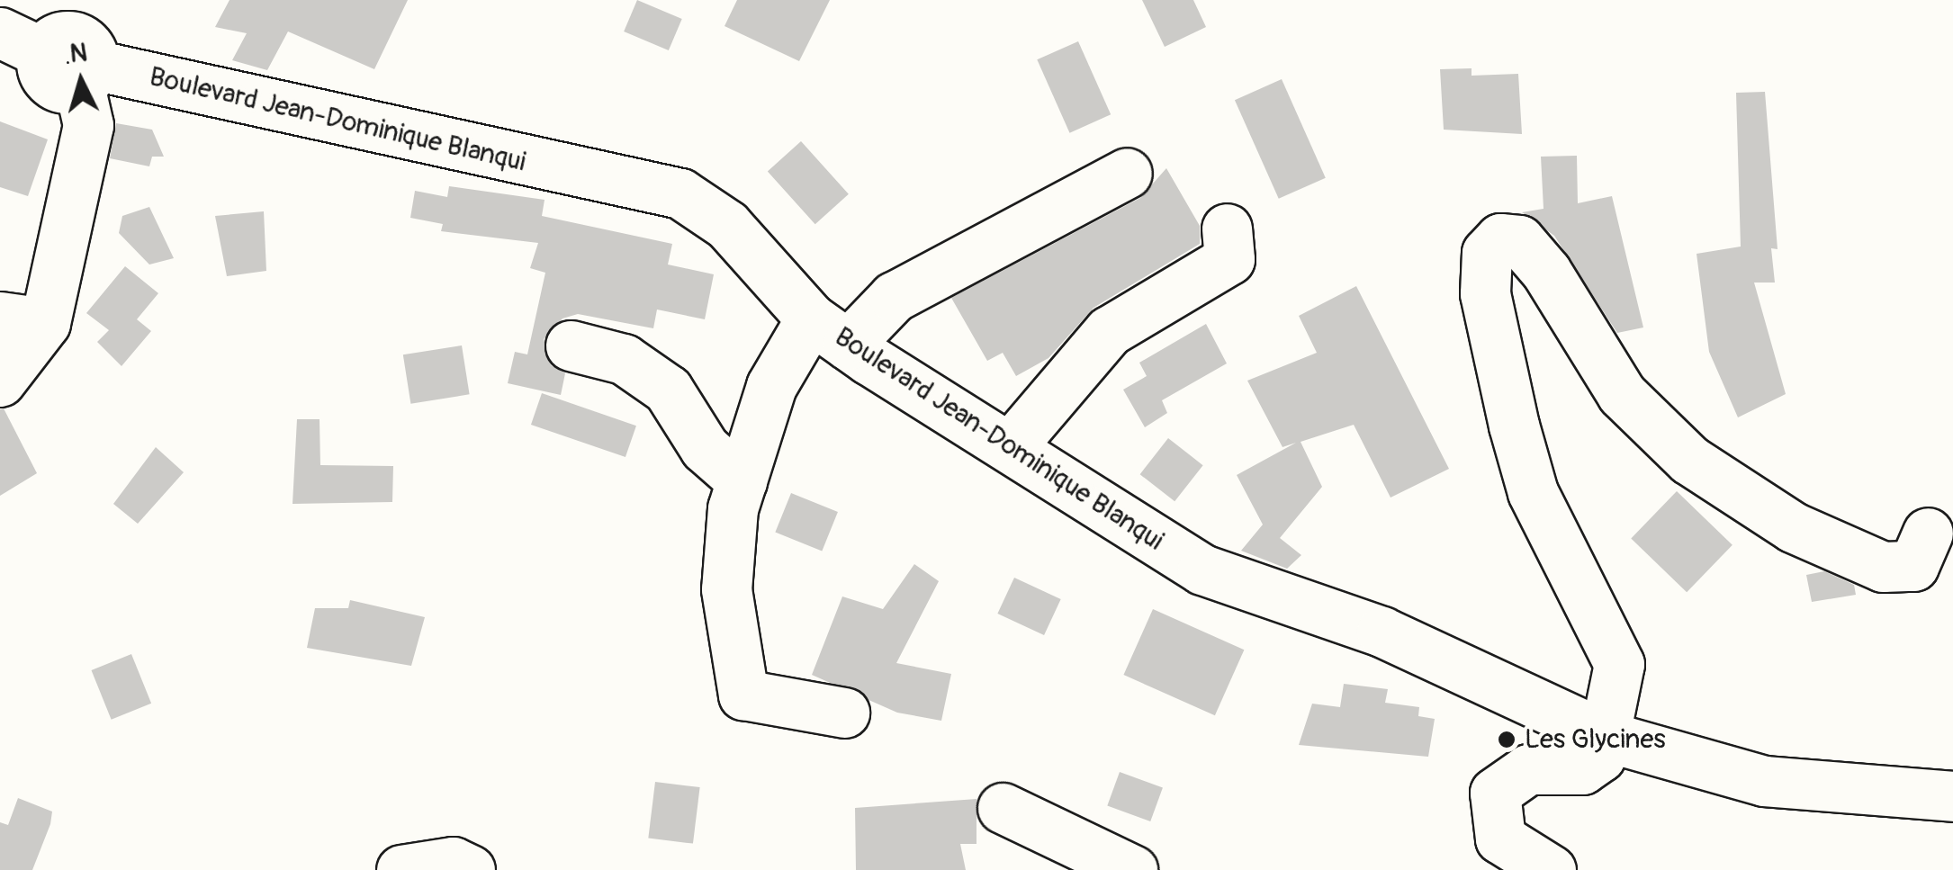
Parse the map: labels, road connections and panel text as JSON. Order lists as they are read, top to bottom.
{
  "streets": {
    "street": ["Boulevard Jean-Dominique Blanqui"]
  },
  "places": ["Les Glycines"],
  "north": "top"
}
